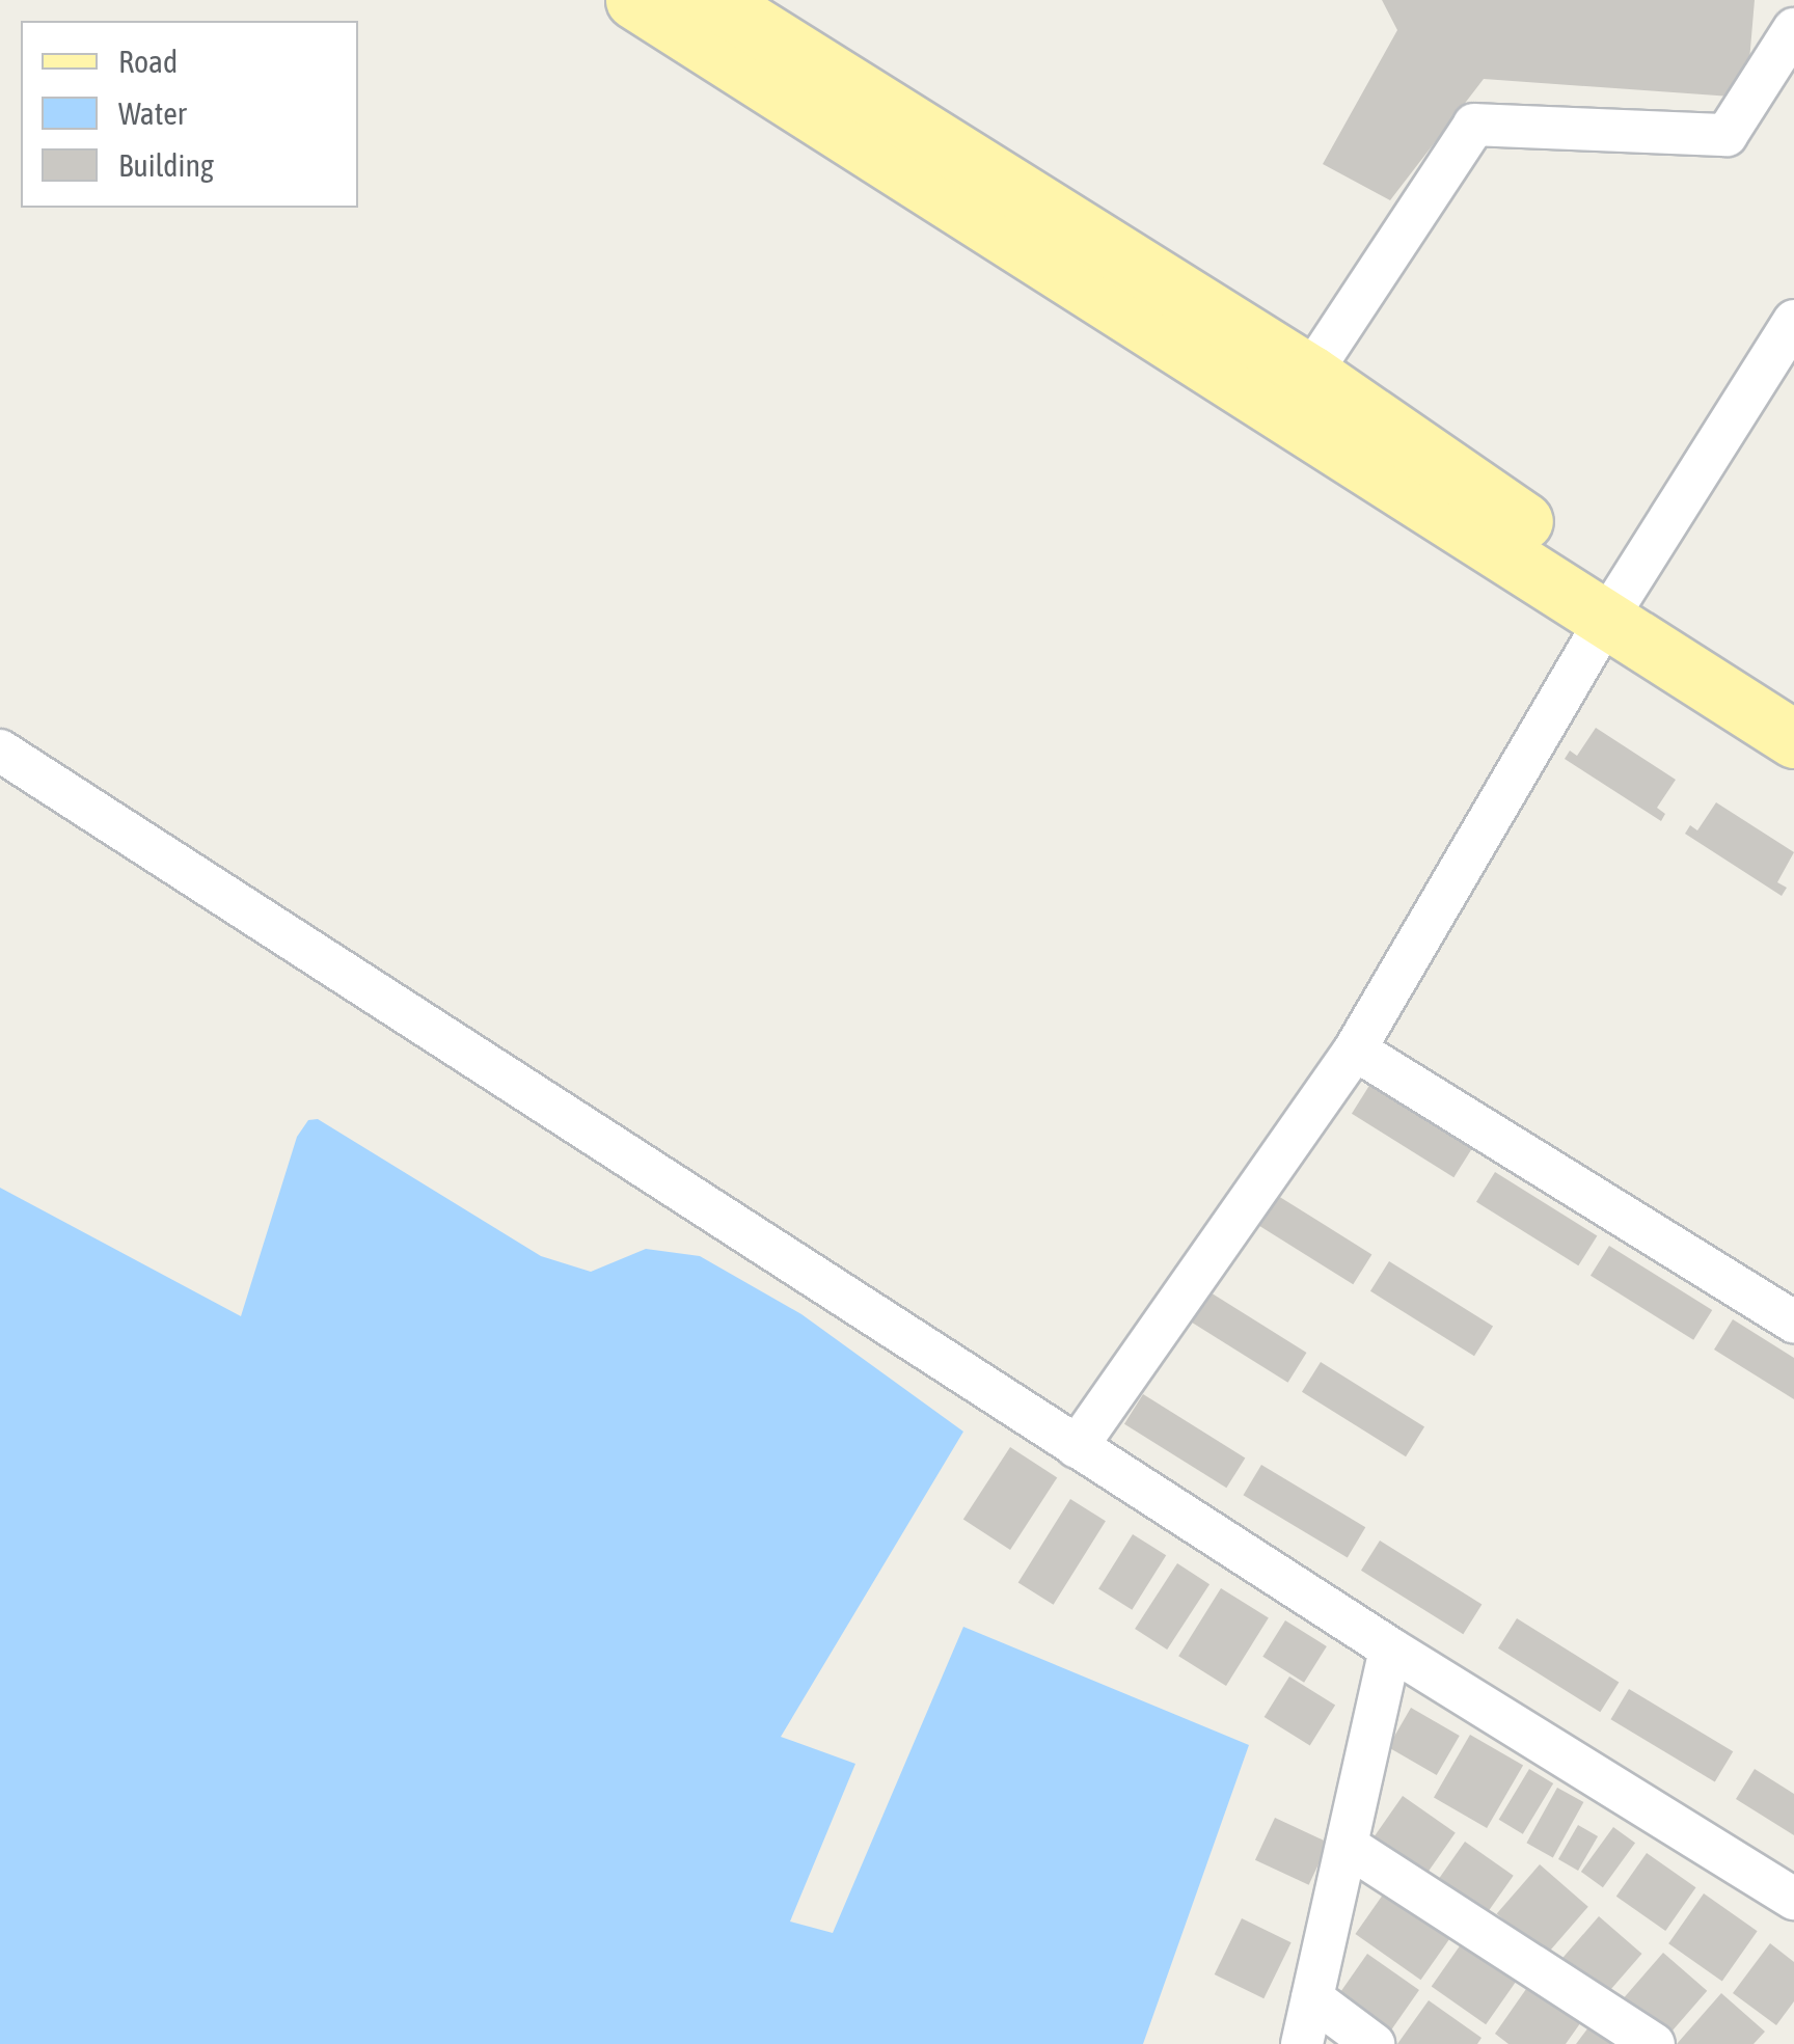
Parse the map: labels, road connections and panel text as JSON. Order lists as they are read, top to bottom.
{
  "legend": ["Road", "Water", "Building"]
}
